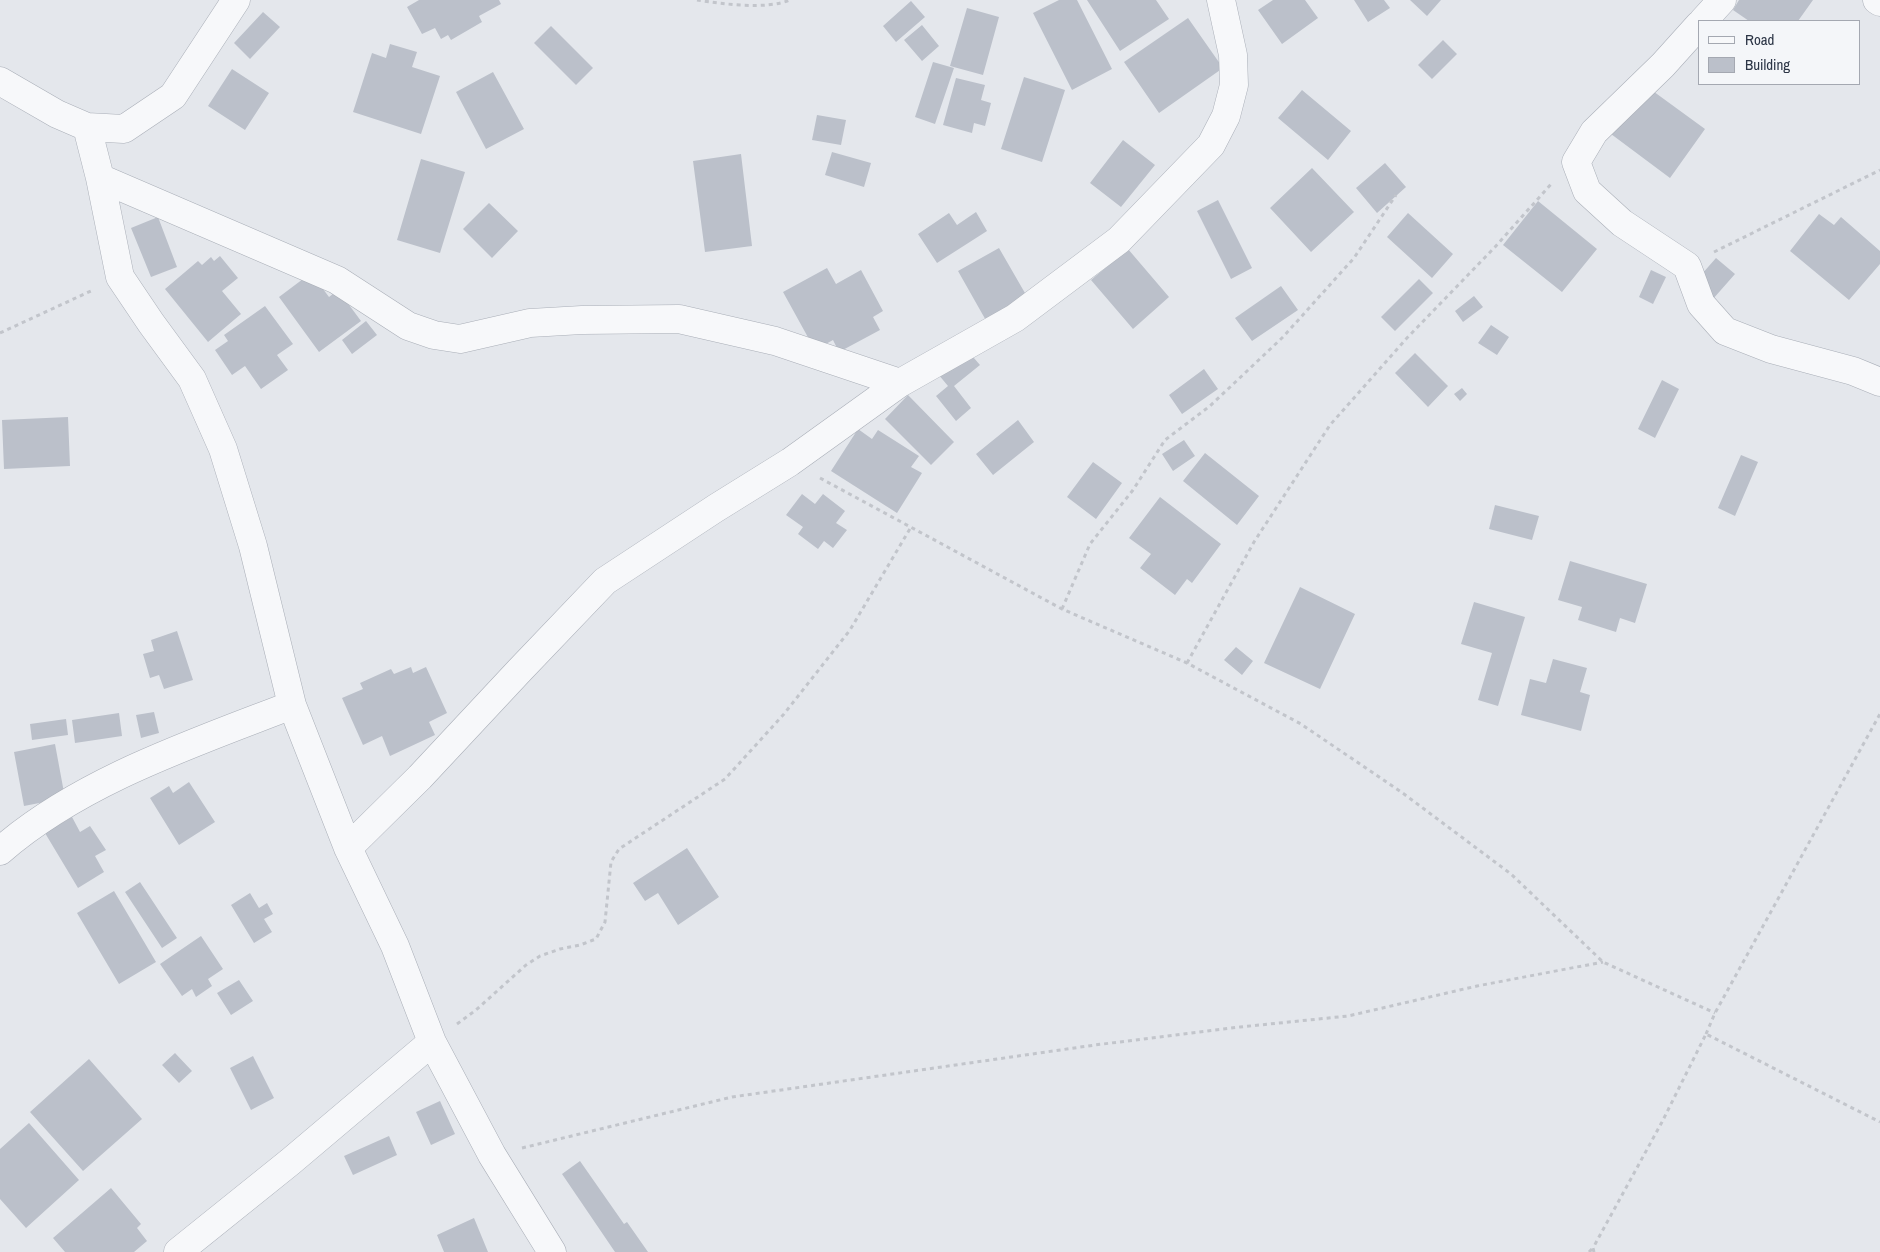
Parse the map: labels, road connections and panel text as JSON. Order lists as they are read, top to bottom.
{
  "legend": ["Road", "Building"]
}
